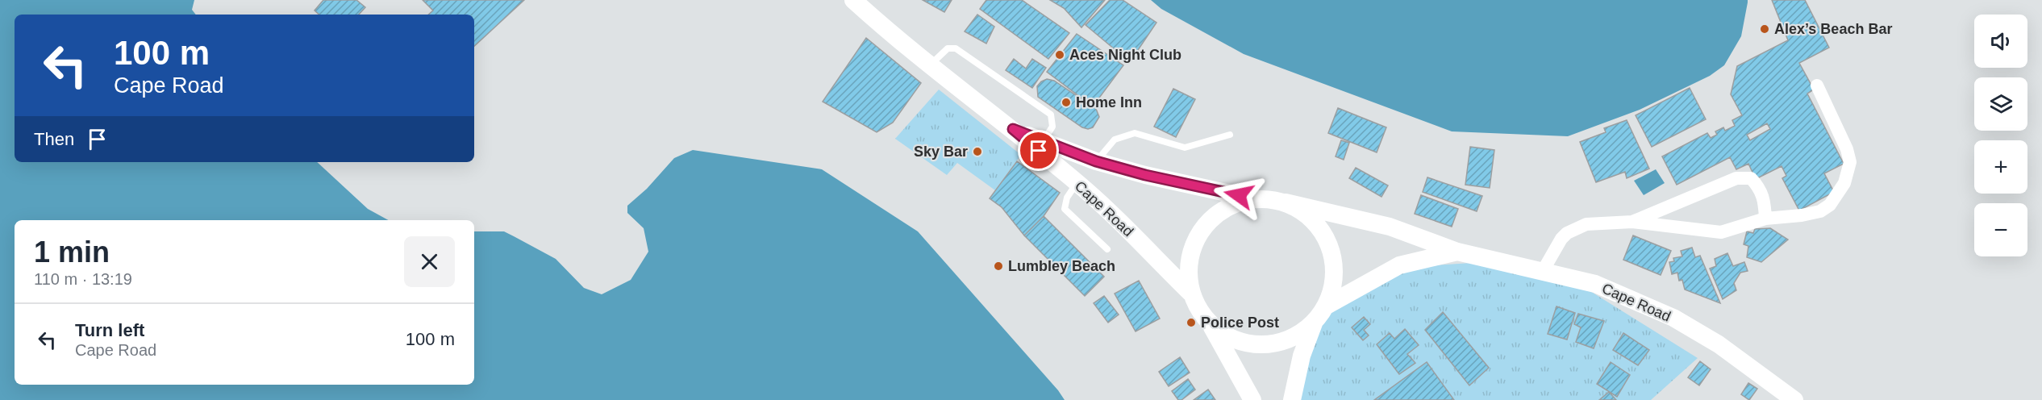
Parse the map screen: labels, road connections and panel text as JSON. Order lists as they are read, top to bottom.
{
  "streets": {
    "main road": ["Cape Road"]
  },
  "places": [
    "Alex’s Beach Bar",
    "Aces Night Club",
    "Home Inn",
    "Sky Bar",
    "Lumbley Beach",
    "Police Post"
  ],
  "page": {
    "map_buttons": ["+", "−"],
    "turn": ["100 m", "Cape Road"],
    "then": "Then",
    "heading": ["1 min", "110 m · 13:19"],
    "list": [
      {
        "name": "Turn left",
        "note": "Cape Road",
        "value": "100 m"
      }
    ]
  }
}
